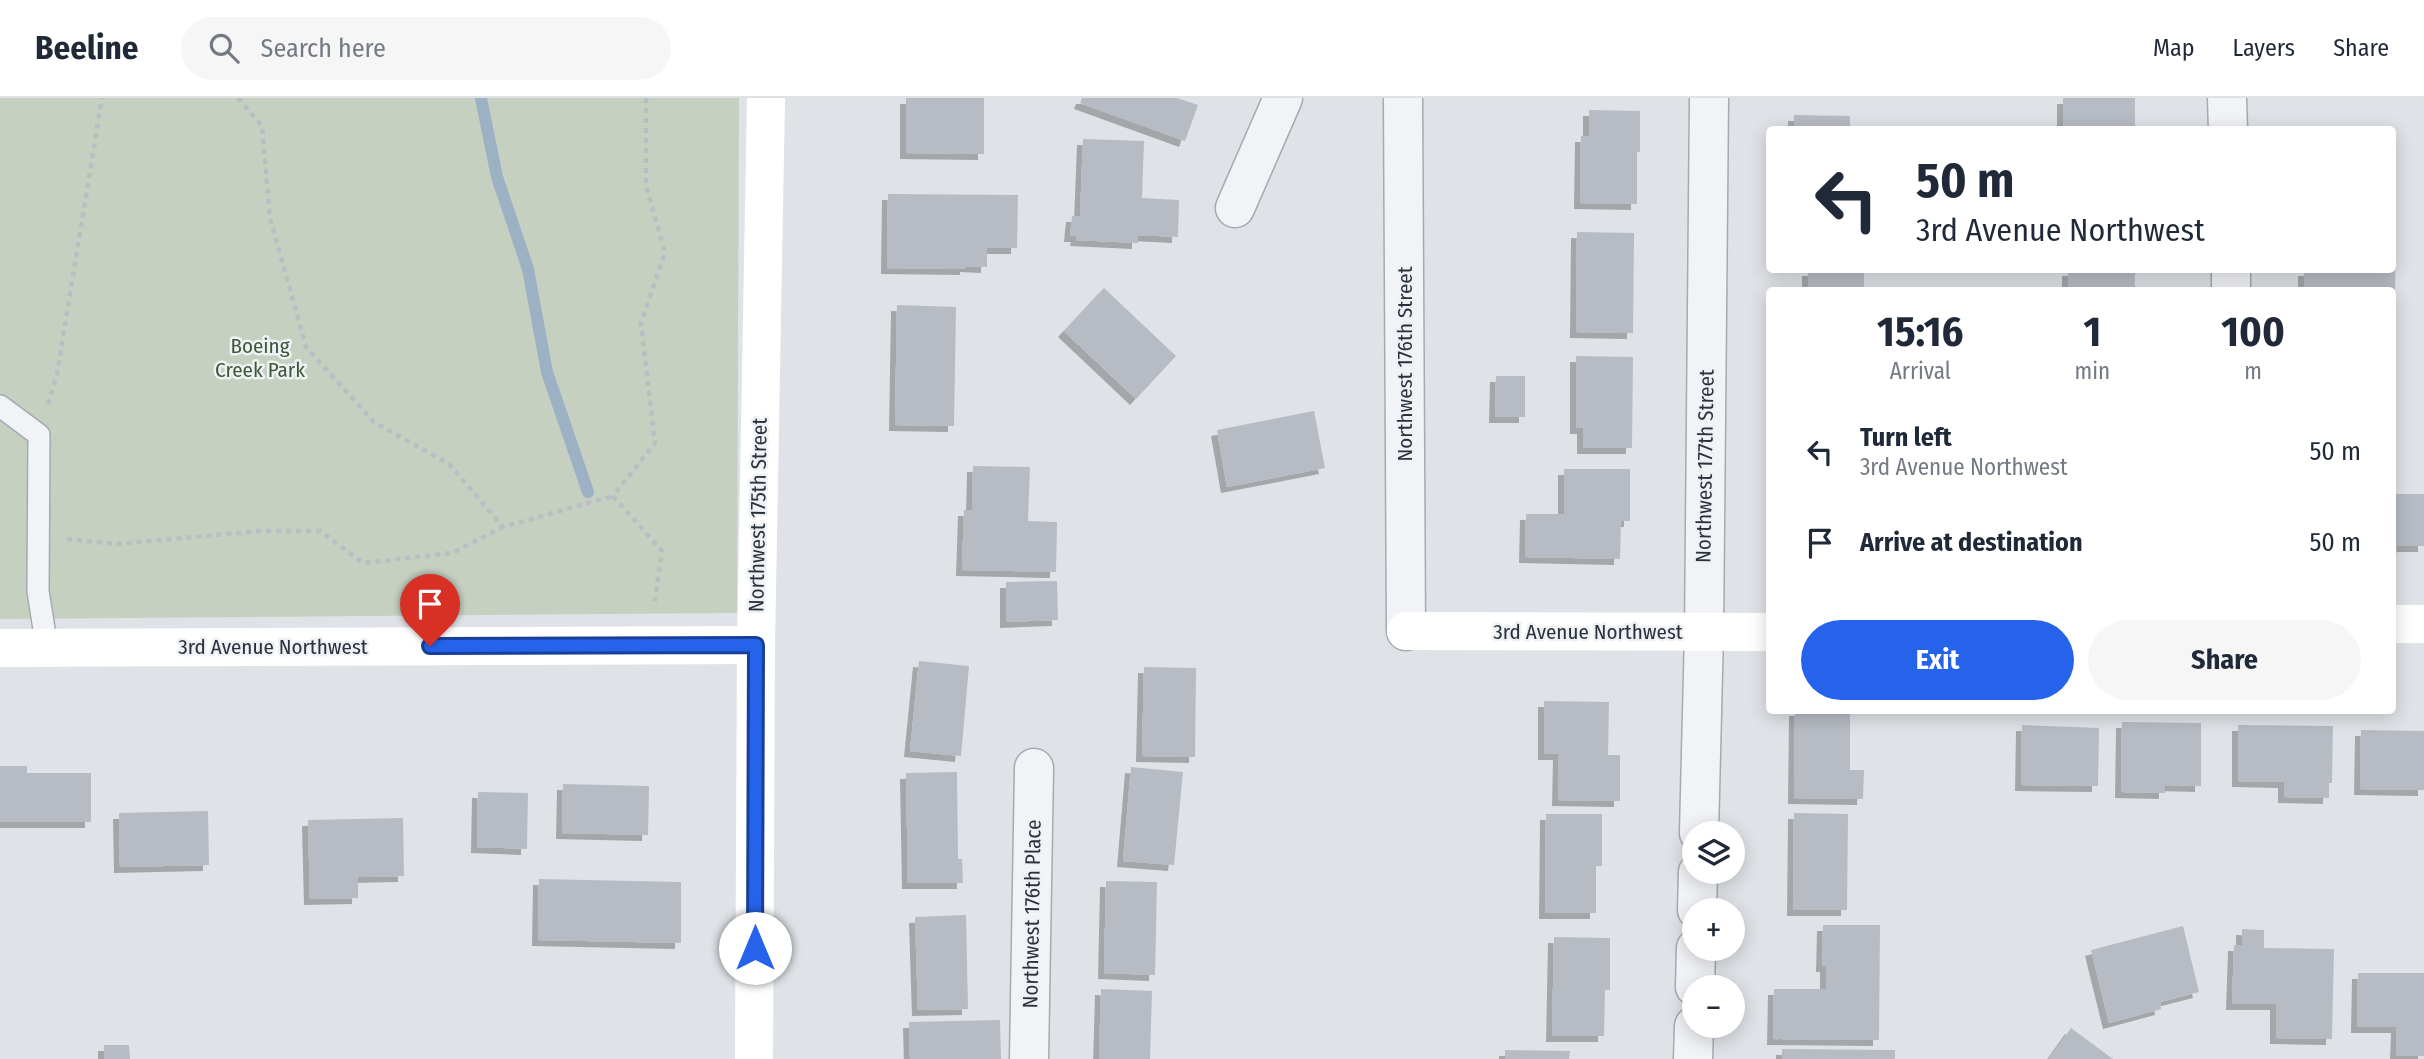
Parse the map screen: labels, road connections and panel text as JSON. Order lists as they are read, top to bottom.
{
  "streets": {
    "street": [
      "Northwest 176th Street",
      "Northwest 177th Street",
      "Northwest 175th Street",
      "3rd Avenue Northwest",
      "Northwest 176th Place"
    ]
  },
  "crossings": [
    ["Northwest 176th Street", "3rd Avenue Northwest"],
    ["Northwest 177th Street", "3rd Avenue Northwest"],
    ["Northwest 175th Street", "3rd Avenue Northwest"]
  ],
  "parks": ["Boeing Creek Park"],
  "page": {
    "header": "Beeline",
    "search": "Search here",
    "nav": ["Map", "Layers", "Share"],
    "turn": ["50 m", "3rd Avenue Northwest"],
    "eta": [
      "15:16",
      "Arrival",
      "1",
      "min",
      "100",
      "m"
    ],
    "list": [
      {
        "name": "Turn left",
        "note": "3rd Avenue Northwest",
        "value": "50 m"
      },
      {
        "name": "Arrive at destination",
        "value": "50 m"
      }
    ],
    "buttons": ["Exit", "Share"],
    "map_buttons": ["+", "−"]
  }
}
